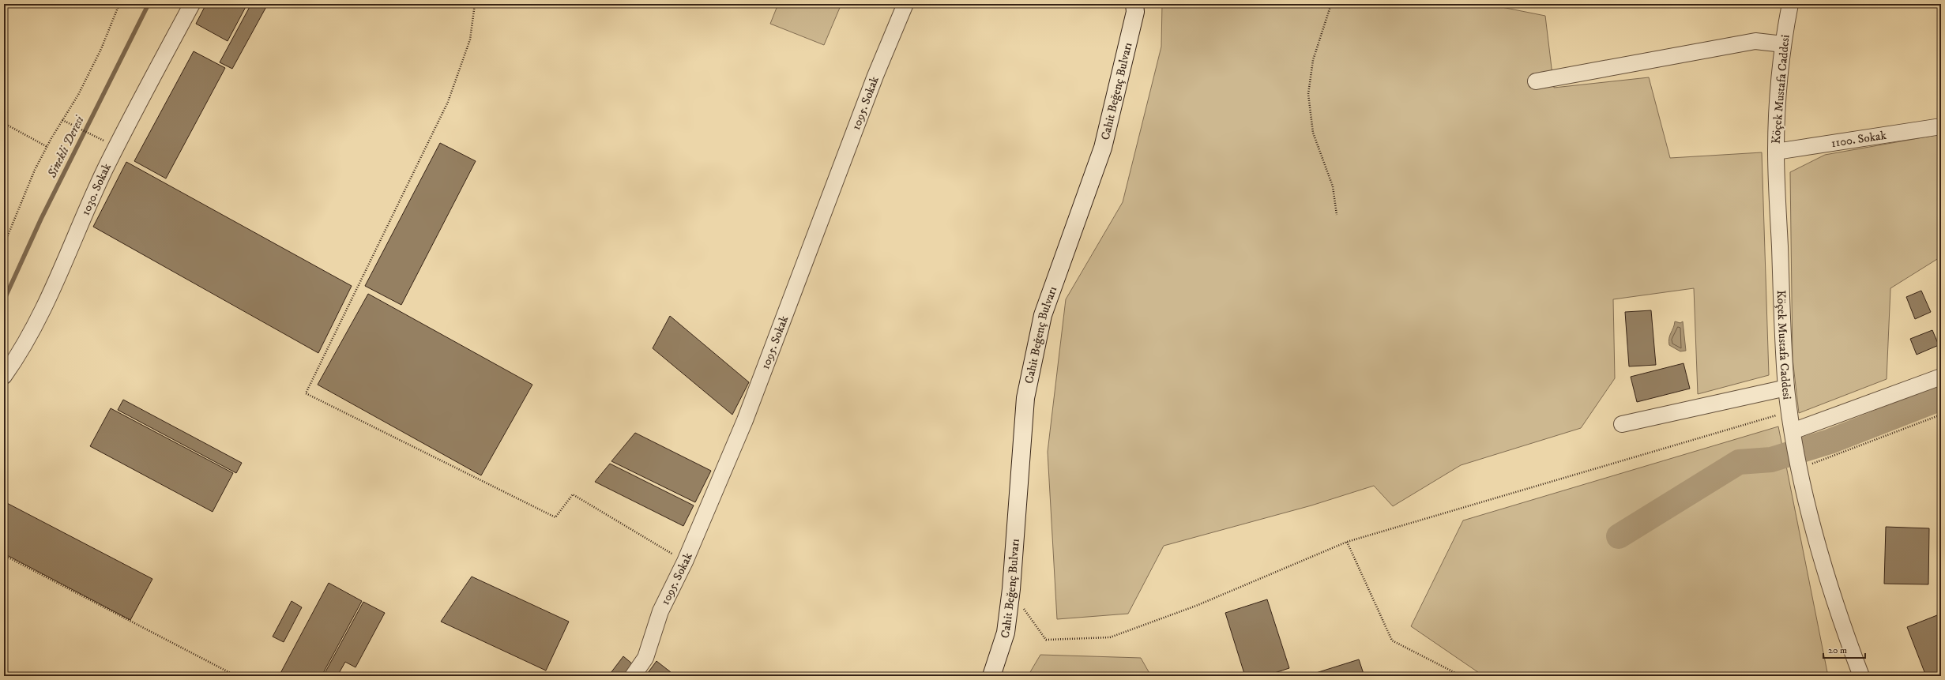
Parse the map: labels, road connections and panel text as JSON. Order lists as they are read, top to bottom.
{
  "streets": {
    "main road": ["Cahit Beğenç Bulvarı"],
    "street": [
      "Köçek Mustafa Caddesi",
      "1095. Sokak",
      "1100. Sokak",
      "1030. Sokak"
    ]
  },
  "crossings": [
    ["Köçek Mustafa Caddesi", "1100. Sokak"]
  ],
  "water": ["Sinekli Deresi"],
  "scale_bar": "20 m"
}
